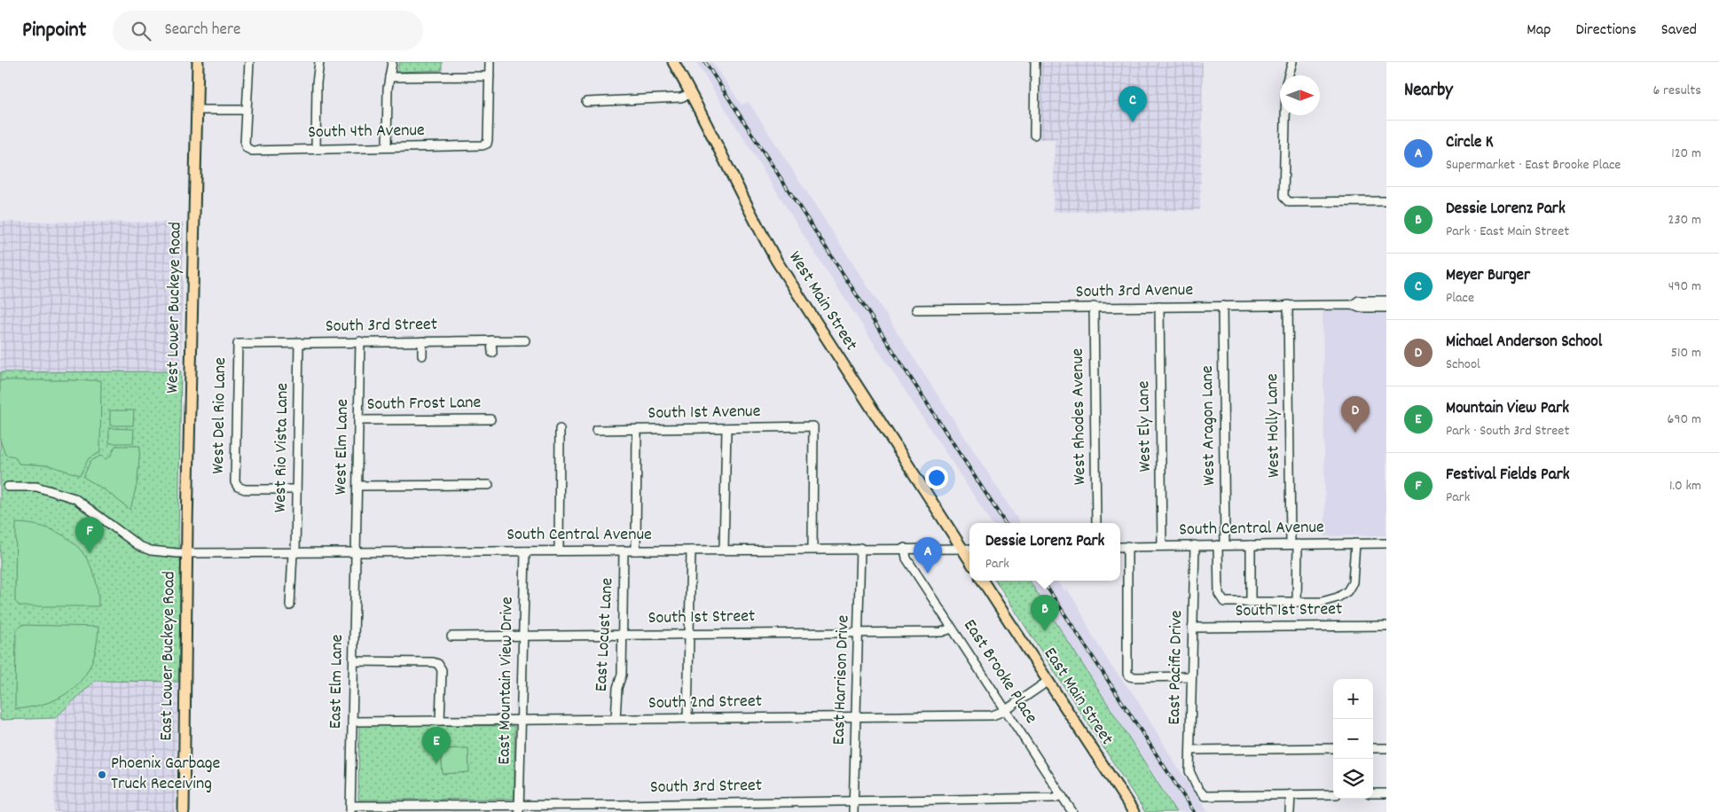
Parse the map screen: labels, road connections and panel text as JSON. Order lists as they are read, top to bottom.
{
  "streets": {
    "main road": [
      "West Main Street",
      "West Lower Buckeye Road",
      "East Lower Buckeye Road",
      "East Main Street"
    ],
    "street": [
      "South 4th Avenue",
      "South 3rd Avenue",
      "South 3rd Street",
      "South Frost Lane",
      "South 1st Avenue",
      "West Del Rio Lane",
      "West Rhodes Avenue",
      "West Aragon Lane",
      "West Holly Lane",
      "West Ely Lane",
      "West Elm Lane",
      "West Rio Vista Lane",
      "South Central Avenue",
      "South 1st Street",
      "East Locust Lane",
      "East Pacific Drive",
      "East Brooke Place",
      "East Harrison Drive",
      "East Mountain View Drive",
      "East Elm Lane",
      "South 2nd Street"
    ]
  },
  "crossings": [
    ["South 3rd Avenue", "West Rhodes Avenue"],
    ["South 3rd Avenue", "West Aragon Lane"],
    ["South 3rd Avenue", "West Holly Lane"],
    ["South 3rd Avenue", "West Ely Lane"],
    ["West Main Street", "South Central Avenue"],
    ["West Lower Buckeye Road", "South Central Avenue"],
    ["West Lower Buckeye Road", "East Lower Buckeye Road"],
    ["South 3rd Street", "West Del Rio Lane"],
    ["South 3rd Street", "West Elm Lane"],
    ["South 3rd Street", "West Rio Vista Lane"],
    ["South 3rd Street", "East Brooke Place"],
    ["South 3rd Street", "East Harrison Drive"],
    ["South 3rd Street", "East Mountain View Drive"],
    ["South 3rd Street", "East Elm Lane"],
    ["South Frost Lane", "West Elm Lane"],
    ["South 1st Avenue", "South Central Avenue"],
    ["West Del Rio Lane", "West Rio Vista Lane"],
    ["West Aragon Lane", "South Central Avenue"],
    ["West Holly Lane", "South Central Avenue"],
    ["West Ely Lane", "South Central Avenue"],
    ["West Elm Lane", "South Central Avenue"],
    ["West Elm Lane", "East Elm Lane"],
    ["West Rio Vista Lane", "South Central Avenue"],
    ["South Central Avenue", "East Locust Lane"],
    ["South Central Avenue", "East Lower Buckeye Road"],
    ["South Central Avenue", "East Pacific Drive"],
    ["South Central Avenue", "East Brooke Place"],
    ["South Central Avenue", "East Harrison Drive"],
    ["South Central Avenue", "East Mountain View Drive"],
    ["South Central Avenue", "East Elm Lane"],
    ["South 1st Street", "East Locust Lane"],
    ["South 1st Street", "East Pacific Drive"],
    ["South 1st Street", "East Brooke Place"],
    ["South 1st Street", "East Harrison Drive"],
    ["South 1st Street", "East Mountain View Drive"],
    ["East Locust Lane", "South 2nd Street"],
    ["East Brooke Place", "South 2nd Street"],
    ["East Harrison Drive", "South 2nd Street"],
    ["East Mountain View Drive", "South 2nd Street"],
    ["East Elm Lane", "South 2nd Street"],
    ["East Main Street", "South 2nd Street"]
  ],
  "places": ["Phoenix Garbage Truck Receiving"],
  "north": "right",
  "page": {
    "header": "Pinpoint",
    "search": "Search here",
    "nav": ["Map", "Directions", "Saved"],
    "heading": ["Nearby", "6 results"],
    "pins": [
      "C",
      "D",
      "F",
      "A",
      "B",
      "E"
    ],
    "list": [
      {
        "mark": "A",
        "name": "Circle K",
        "note": "Supermarket · East Brooke Place",
        "value": "120 m"
      },
      {
        "mark": "B",
        "name": "Dessie Lorenz Park",
        "note": "Park · East Main Street",
        "value": "230 m"
      },
      {
        "mark": "C",
        "name": "Meyer Burger",
        "note": "Place",
        "value": "490 m"
      },
      {
        "mark": "D",
        "name": "Michael Anderson School",
        "note": "School",
        "value": "510 m"
      },
      {
        "mark": "E",
        "name": "Mountain View Park",
        "note": "Park · South 3rd Street",
        "value": "690 m"
      },
      {
        "mark": "F",
        "name": "Festival Fields Park",
        "note": "Park",
        "value": "1.0 km"
      }
    ],
    "popup": ["Dessie Lorenz Park", "Park"],
    "map_buttons": ["+", "−"]
  }
}
